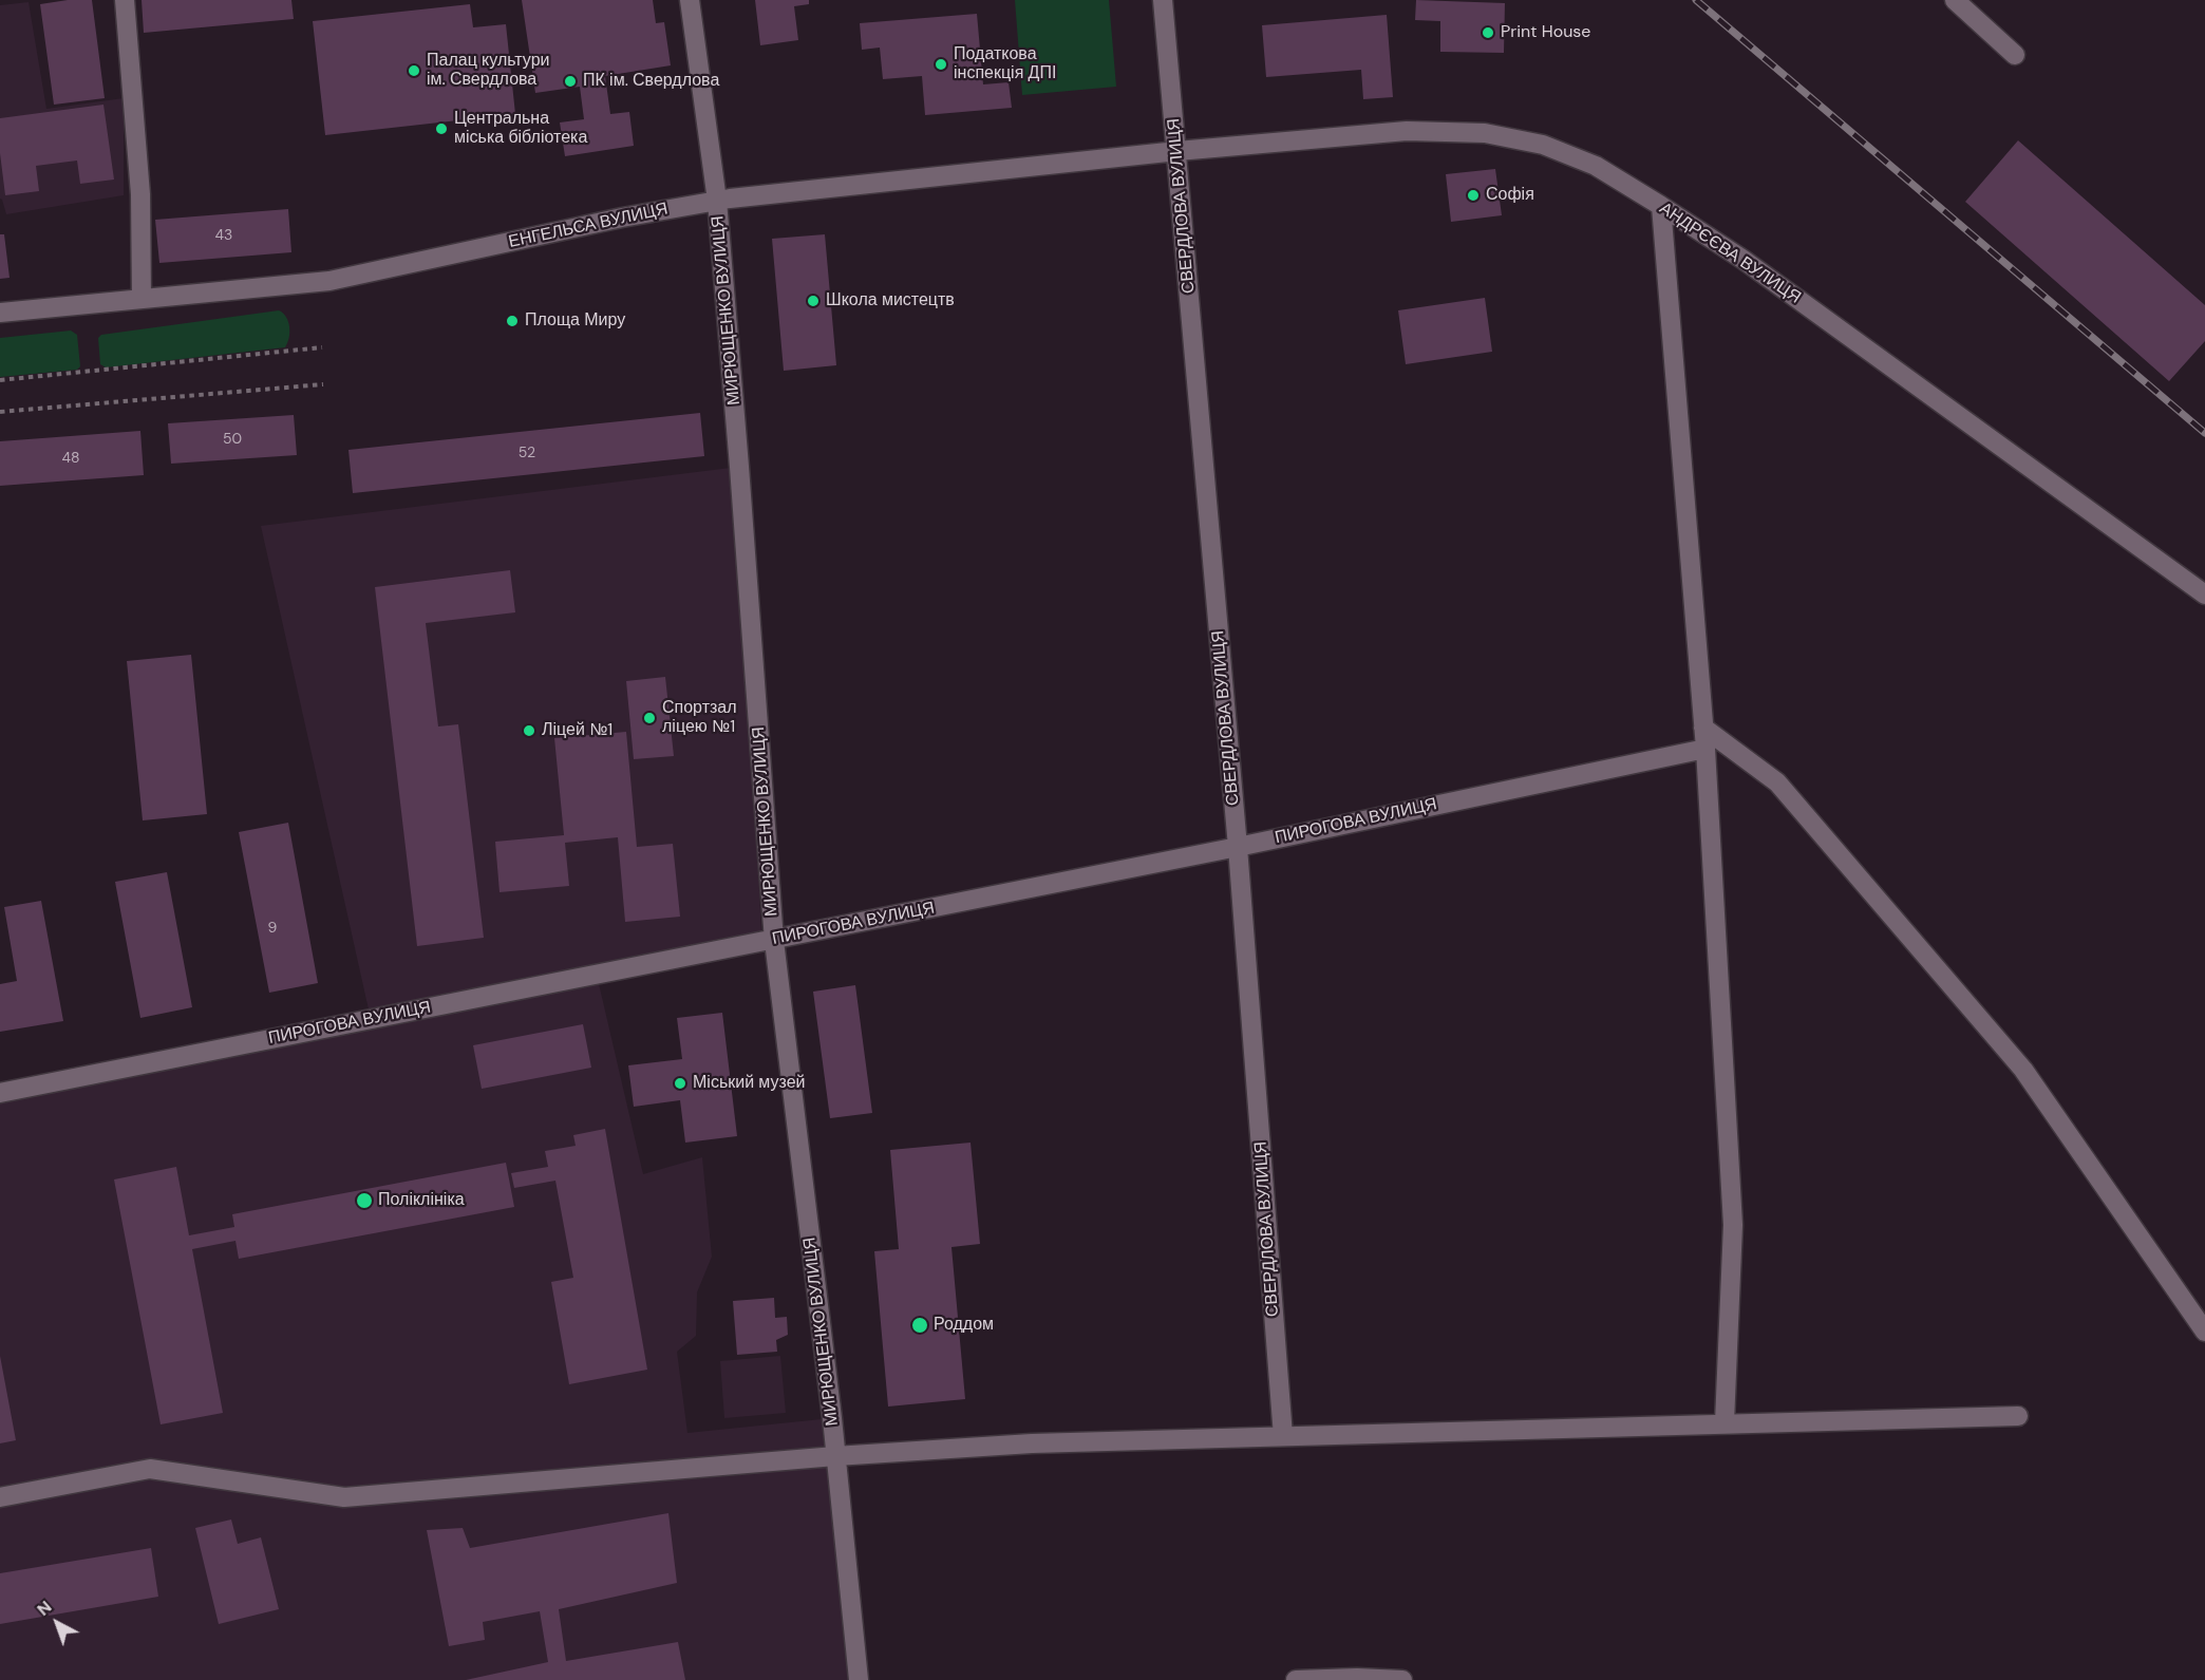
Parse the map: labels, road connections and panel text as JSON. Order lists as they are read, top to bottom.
{
  "streets": {
    "street": [
      "СВЕРДЛОВА ВУЛИЦЯ",
      "ЕНГЕЛЬСА ВУЛИЦЯ",
      "АНДРЄЄВА ВУЛИЦЯ",
      "МИРЮЩЕНКО ВУЛИЦЯ",
      "ПИРОГОВА ВУЛИЦЯ"
    ]
  },
  "crossings": [
    ["СВЕРДЛОВА ВУЛИЦЯ", "ЕНГЕЛЬСА ВУЛИЦЯ"],
    ["СВЕРДЛОВА ВУЛИЦЯ", "АНДРЄЄВА ВУЛИЦЯ"],
    ["СВЕРДЛОВА ВУЛИЦЯ", "ПИРОГОВА ВУЛИЦЯ"],
    ["ЕНГЕЛЬСА ВУЛИЦЯ", "АНДРЄЄВА ВУЛИЦЯ"],
    ["ЕНГЕЛЬСА ВУЛИЦЯ", "МИРЮЩЕНКО ВУЛИЦЯ"],
    ["МИРЮЩЕНКО ВУЛИЦЯ", "ПИРОГОВА ВУЛИЦЯ"]
  ],
  "places": [
    "Print House",
    "Податкова інспекція ДПІ",
    "Палац культури ім. Свердлова",
    "ПК ім. Свердлова",
    "Центральна міська бібліотека",
    "Софія",
    "Школа мистецтв",
    "Площа Миру",
    "Спортзал ліцею №1",
    "Ліцей №1",
    "Міський музей",
    "Поліклініка",
    "Роддом"
  ],
  "house_numbers": [
    "43",
    "50",
    "52",
    "48",
    "9"
  ],
  "north": "top left"
}
